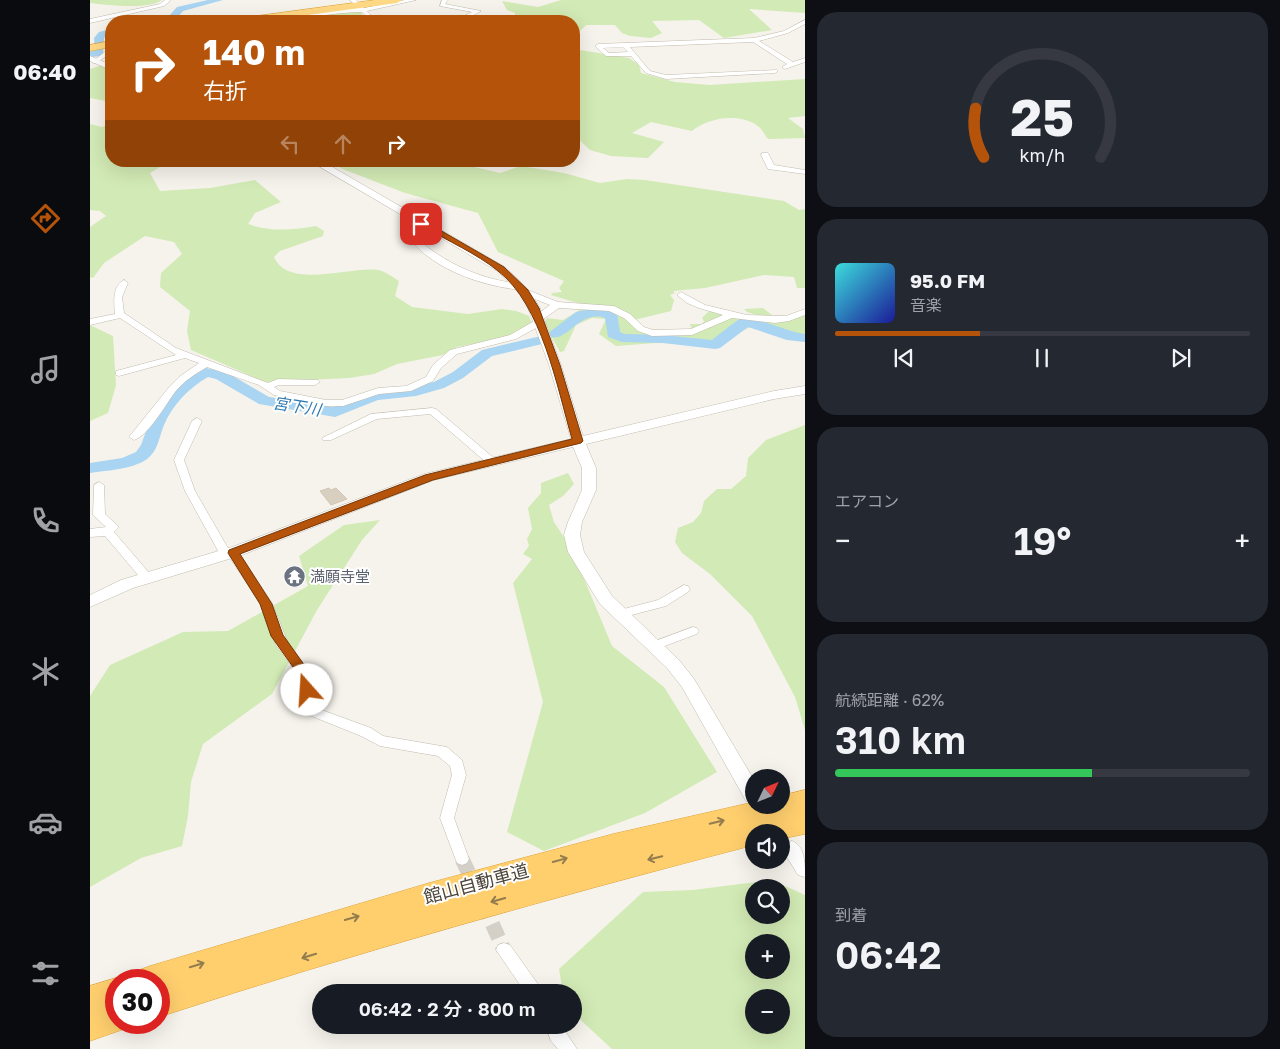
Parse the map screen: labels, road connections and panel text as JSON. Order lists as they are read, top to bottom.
{
  "streets": {
    "highway": ["館山自動車道"]
  },
  "water": ["宮下川"],
  "places": {
    "temple": ["満願寺堂"]
  },
  "north": "top right",
  "page": {
    "tabs": "06:40",
    "turn": ["140 m", "右折"],
    "song": ["95.0 FM", "音楽"],
    "tile": [
      "エアコン",
      ["航続距離 · 62%", "310 km"],
      ["到着", "06:42"]
    ],
    "heat": ["−", "19°", "+"],
    "map_buttons": ["+", "−"],
    "limit": "30",
    "trip": "06:42 · 2 分 · 800 m",
    "gauge": ["25", "km/h"]
  }
}
